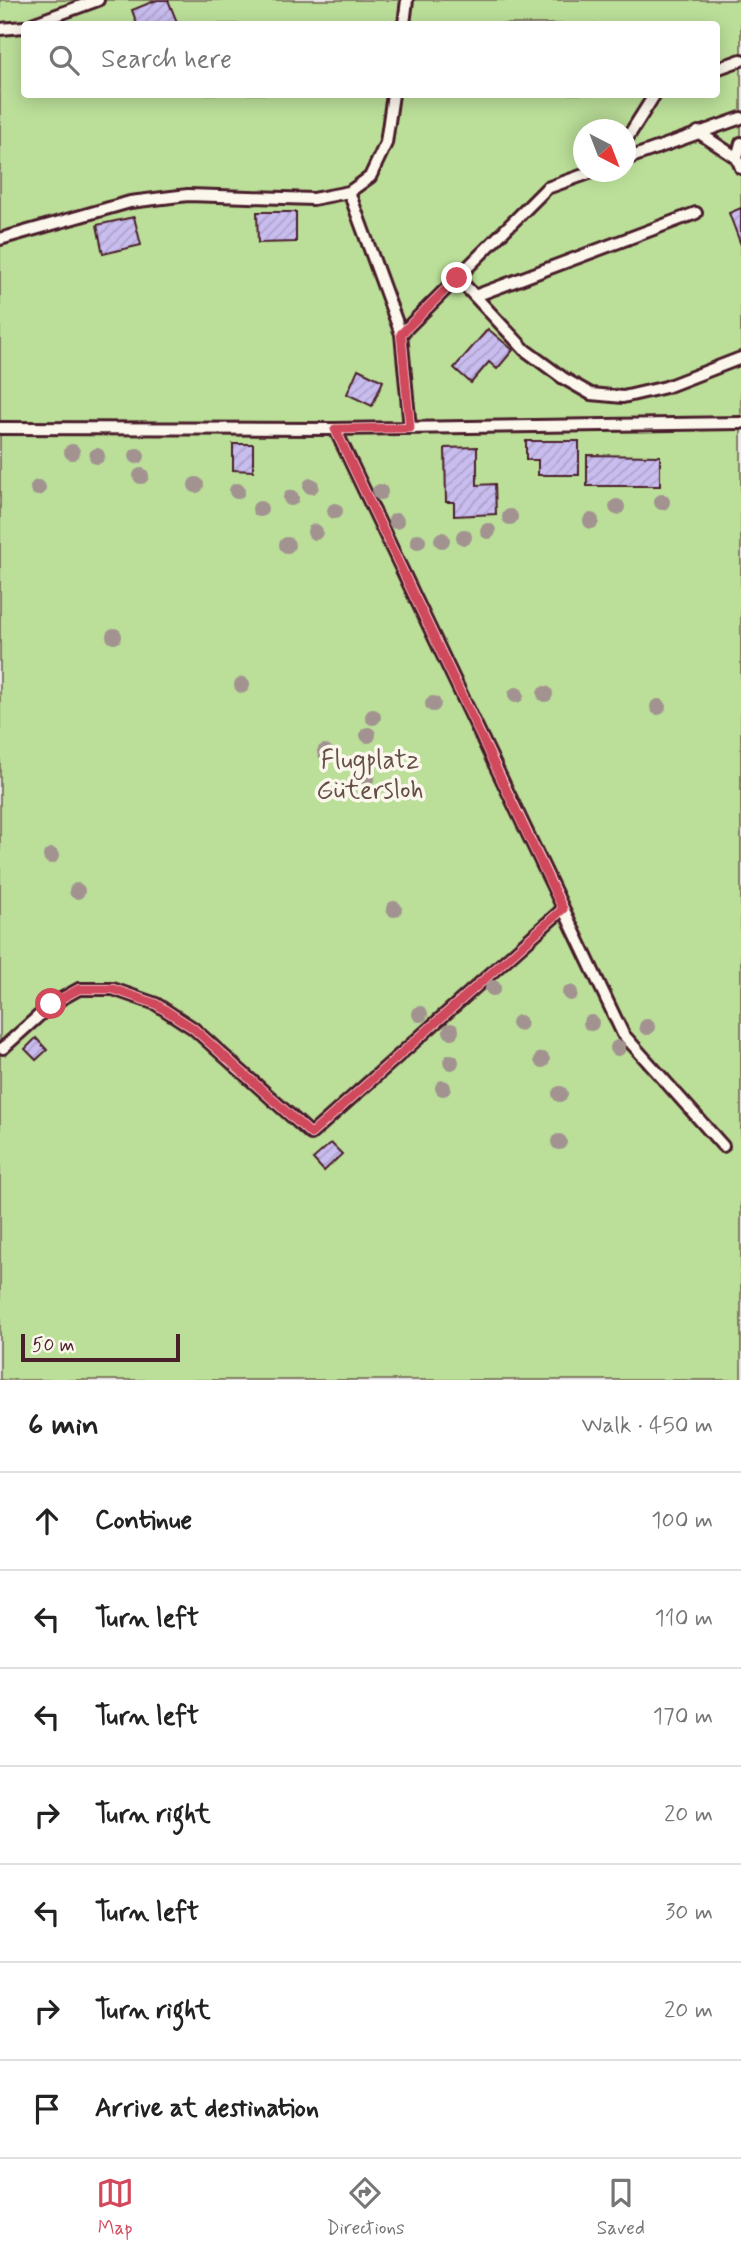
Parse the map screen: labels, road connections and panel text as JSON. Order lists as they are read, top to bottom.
{
  "parks": ["Flugplatz Gütersloh"],
  "scale_bar": "50 m",
  "north": "bottom right",
  "page": {
    "search": "Search here",
    "scale": "50 m",
    "heading": ["6 min", "Walk · 450 m"],
    "list": [
      ["Continue", "100 m"],
      ["Turn left", "110 m"],
      ["Turn left", "170 m"],
      ["Turn right", "20 m"],
      ["Turn left", "30 m"],
      ["Turn right", "20 m"],
      "Arrive at destination"
    ],
    "nav": ["Map", "Directions", "Saved"]
  }
}
